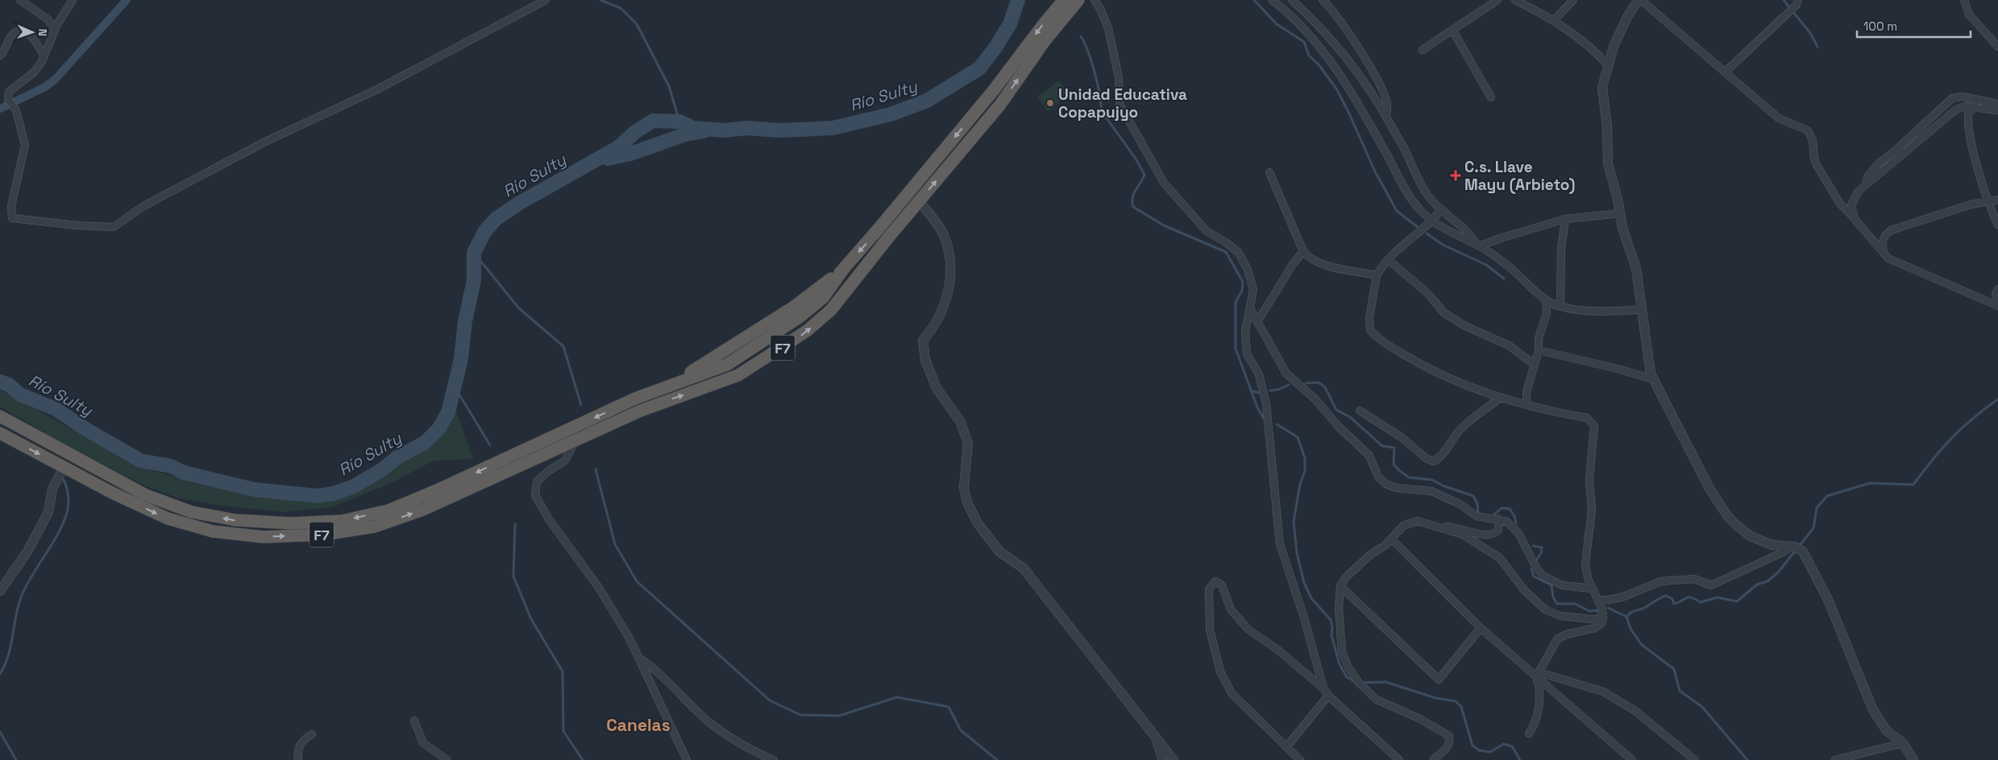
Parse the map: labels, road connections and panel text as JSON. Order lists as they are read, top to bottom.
{
  "streets": {
    "highway": ["F7"]
  },
  "districts": ["Canelas"],
  "water": ["Río Sulty"],
  "places": {
    "other": ["Unidad Educativa Copapujyo"],
    "health": ["C.s. Llave Mayu (Arbieto)"]
  },
  "scale_bar": "100 m",
  "north": "right"
}
